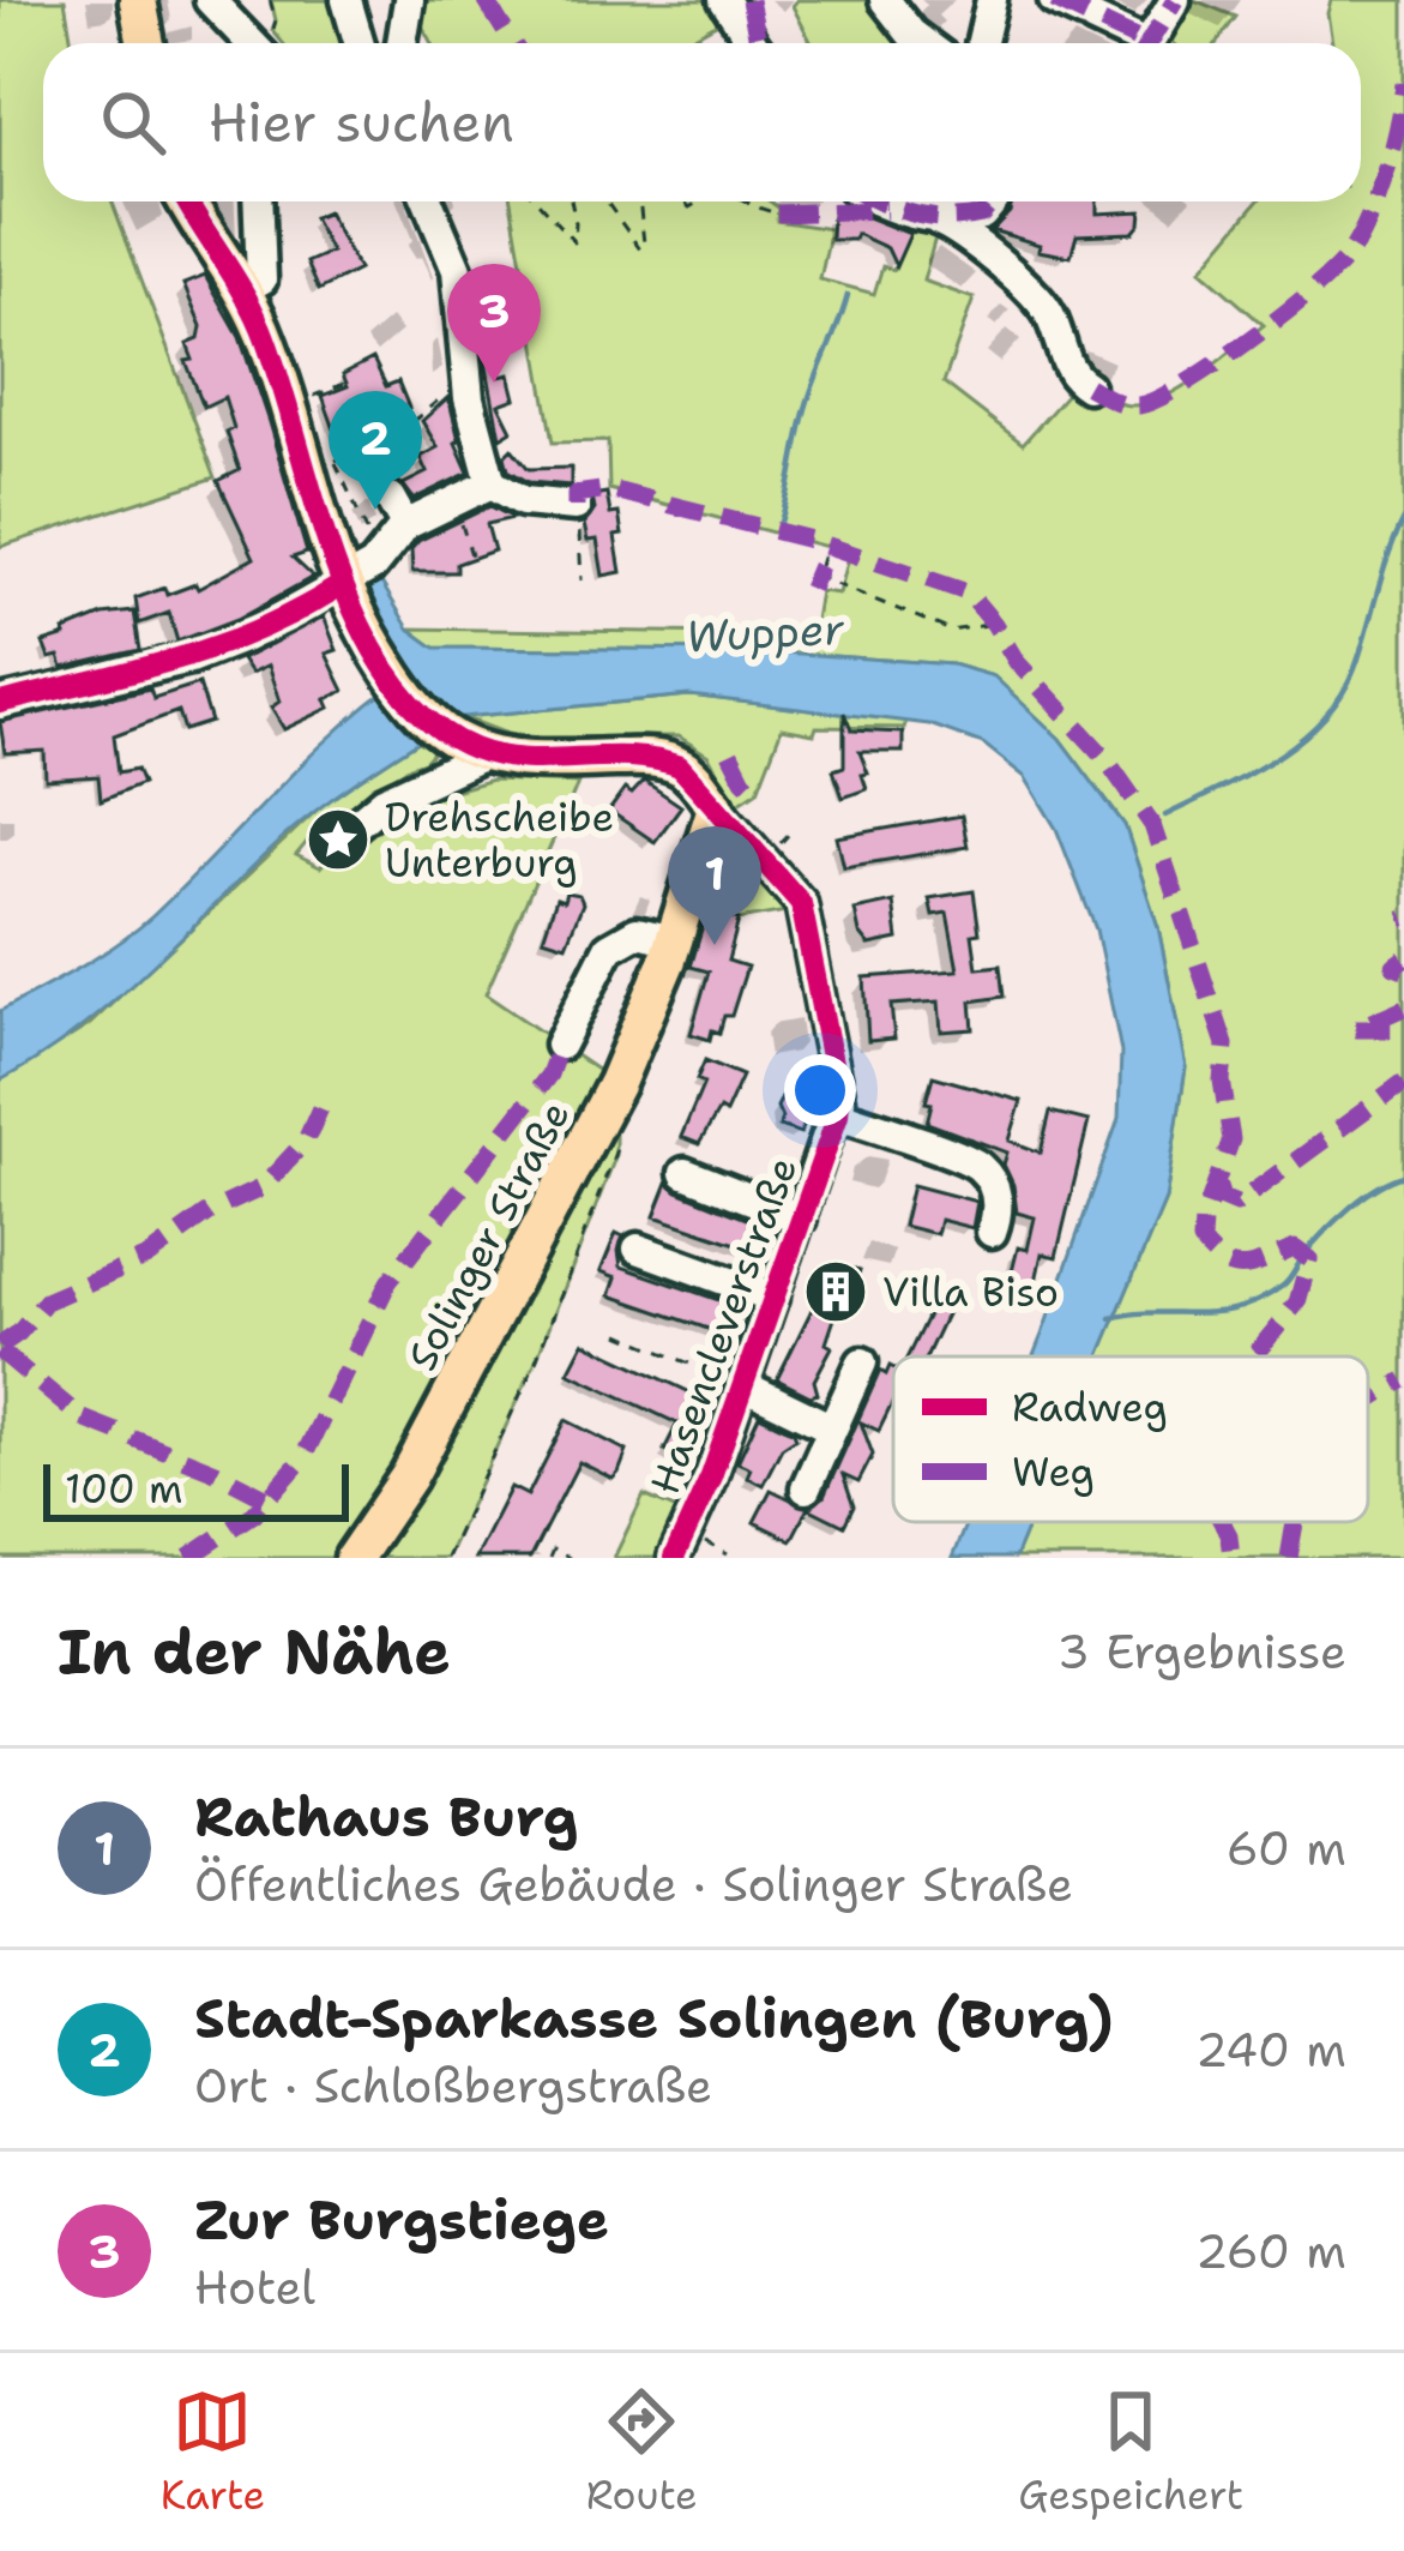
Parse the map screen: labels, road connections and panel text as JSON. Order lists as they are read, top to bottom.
{
  "streets": {
    "main road": ["Solinger Straße"],
    "street": ["Hasencleverstraße"]
  },
  "crossings": [
    ["Solinger Straße", "Hasencleverstraße"]
  ],
  "water": ["Wupper"],
  "places": {
    "place": ["Drehscheibe Unterburg"],
    "building": ["Villa Biso"]
  },
  "legend": ["Radweg", "Weg"],
  "scale_bar": "100 m",
  "page": {
    "search": "Hier suchen",
    "pins": ["3", "2", "1"],
    "scale": "100 m",
    "heading": ["In der Nähe", "3 Ergebnisse"],
    "list": [
      {
        "mark": "1",
        "name": "Rathaus Burg",
        "note": "Öffentliches Gebäude · Solinger Straße",
        "value": "60 m"
      },
      {
        "mark": "2",
        "name": "Stadt-Sparkasse Solingen (Burg)",
        "note": "Ort · Schloßbergstraße",
        "value": "240 m"
      },
      {
        "mark": "3",
        "name": "Zur Burgstiege",
        "note": "Hotel",
        "value": "260 m"
      }
    ],
    "nav": ["Karte", "Route", "Gespeichert"]
  }
}
